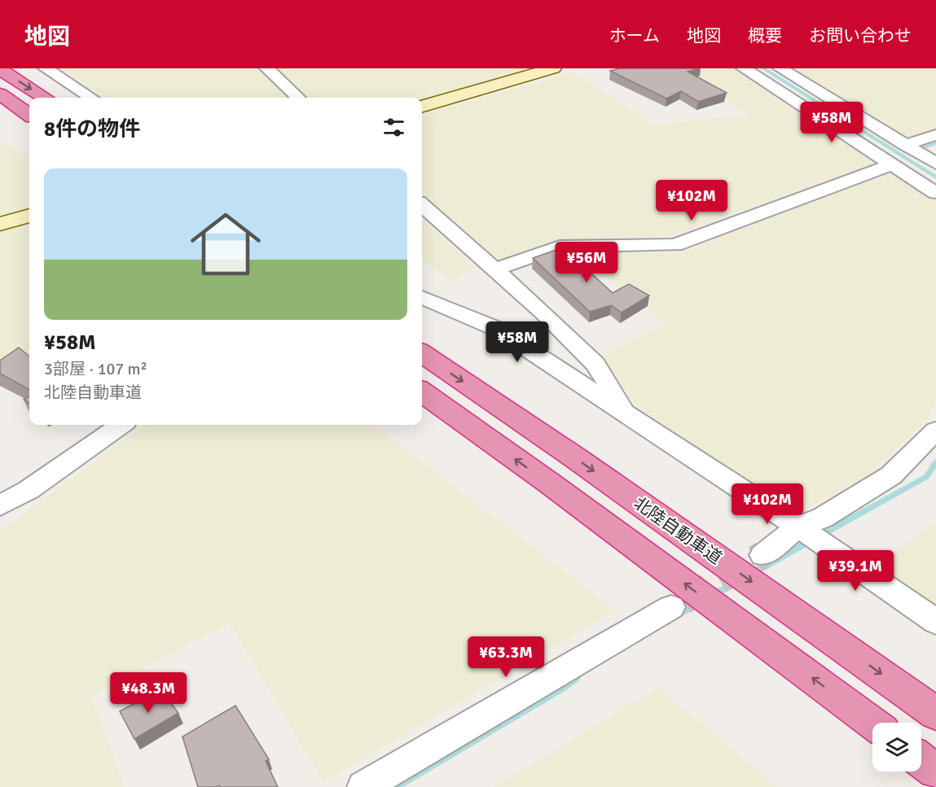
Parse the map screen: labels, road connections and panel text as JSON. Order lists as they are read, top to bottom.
{
  "streets": {
    "highway": ["北陸自動車道"]
  },
  "page": {
    "header": "地図",
    "nav": [
      "ホーム",
      "地図",
      "概要",
      "お問い合わせ"
    ],
    "heading": "8件の物件",
    "price": [
      "¥58M",
      "¥102M",
      "¥56M",
      "¥58M",
      "¥102M",
      "¥39.1M",
      "¥63.3M",
      "¥48.3M"
    ],
    "list": [
      {
        "name": "¥58M",
        "note": "3部屋 · 107 m² · 北陸自動車道"
      }
    ]
  }
}
